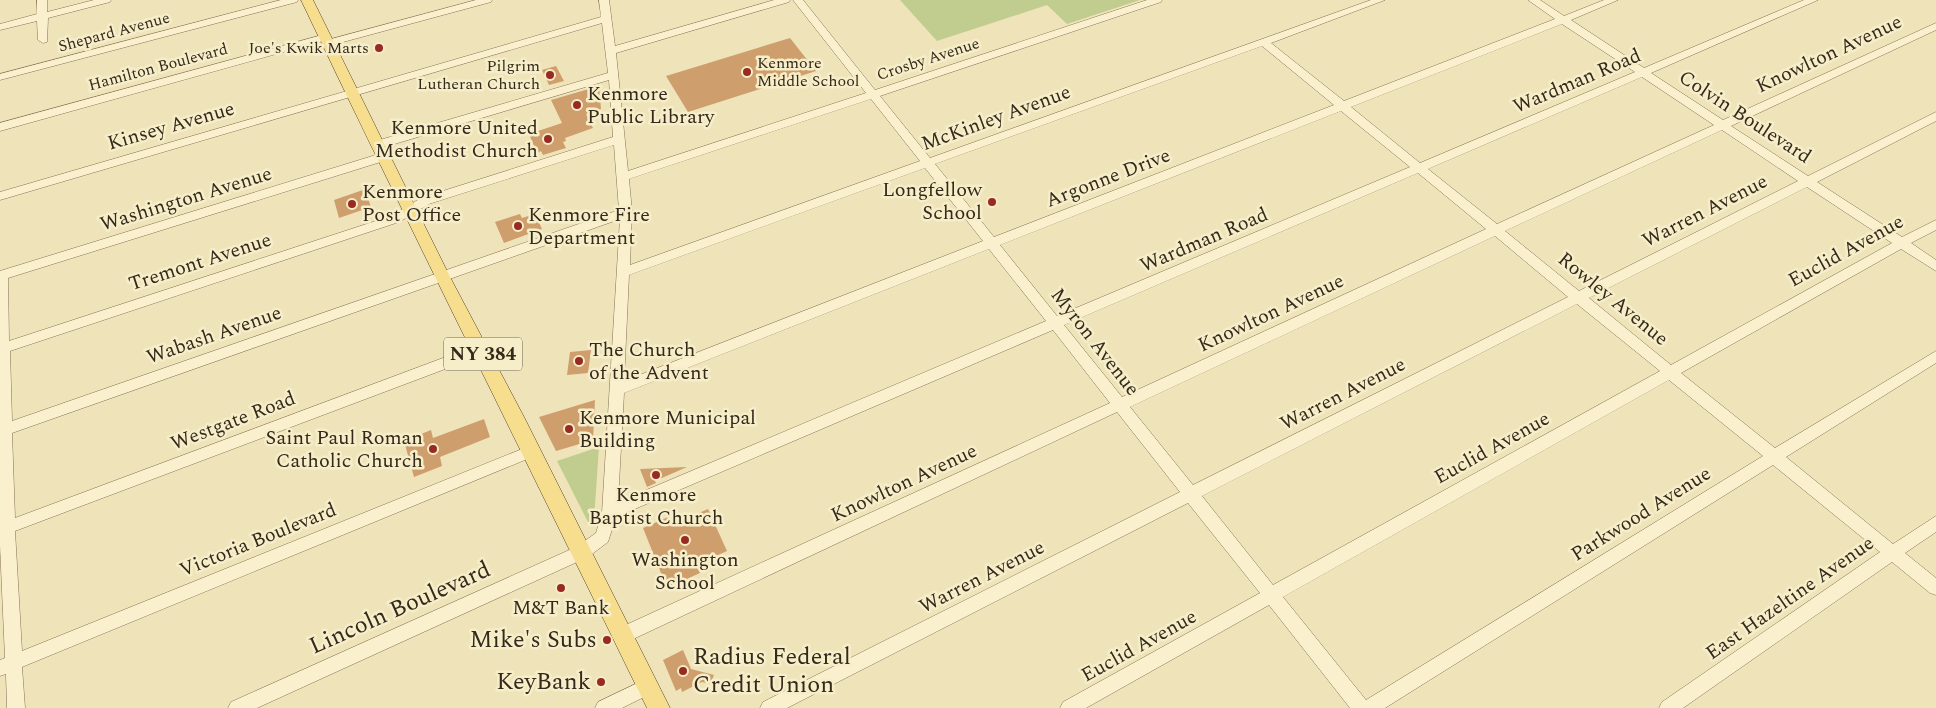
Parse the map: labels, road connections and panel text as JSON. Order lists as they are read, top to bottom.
{
  "streets": {
    "main road": ["NY 384"],
    "street": [
      "Shepard Avenue",
      "Knowlton Avenue",
      "Crosby Avenue",
      "Hamilton Boulevard",
      "Wardman Road",
      "Colvin Boulevard",
      "McKinley Avenue",
      "Kinsey Avenue",
      "Argonne Drive",
      "Washington Avenue",
      "Warren Avenue",
      "Euclid Avenue",
      "Tremont Avenue",
      "Rowley Avenue",
      "Wabash Avenue",
      "Myron Avenue",
      "Westgate Road",
      "Parkwood Avenue",
      "Victoria Boulevard",
      "East Hazeltine Avenue",
      "Lincoln Boulevard"
    ]
  },
  "crossings": [
    ["Knowlton Avenue", "Colvin Boulevard"],
    ["Knowlton Avenue", "Rowley Avenue"],
    ["Knowlton Avenue", "Myron Avenue"],
    ["Knowlton Avenue", "NY 384"],
    ["Crosby Avenue", "Myron Avenue"],
    ["Crosby Avenue", "Lincoln Boulevard"],
    ["Hamilton Boulevard", "NY 384"],
    ["Wardman Road", "Colvin Boulevard"],
    ["Wardman Road", "Rowley Avenue"],
    ["Wardman Road", "Myron Avenue"],
    ["Wardman Road", "Lincoln Boulevard"],
    ["Colvin Boulevard", "Argonne Drive"],
    ["Colvin Boulevard", "Warren Avenue"],
    ["Colvin Boulevard", "Euclid Avenue"],
    ["McKinley Avenue", "Rowley Avenue"],
    ["McKinley Avenue", "Myron Avenue"],
    ["McKinley Avenue", "Lincoln Boulevard"],
    ["Kinsey Avenue", "NY 384"],
    ["Kinsey Avenue", "Lincoln Boulevard"],
    ["Argonne Drive", "Rowley Avenue"],
    ["Argonne Drive", "Myron Avenue"],
    ["Argonne Drive", "Lincoln Boulevard"],
    ["Washington Avenue", "NY 384"],
    ["Warren Avenue", "Rowley Avenue"],
    ["Warren Avenue", "Myron Avenue"],
    ["Euclid Avenue", "Rowley Avenue"],
    ["Euclid Avenue", "Myron Avenue"],
    ["Tremont Avenue", "NY 384"],
    ["Tremont Avenue", "Lincoln Boulevard"],
    ["Rowley Avenue", "Parkwood Avenue"],
    ["Rowley Avenue", "East Hazeltine Avenue"],
    ["Wabash Avenue", "NY 384"],
    ["Wabash Avenue", "Lincoln Boulevard"],
    ["NY 384", "Westgate Road"],
    ["NY 384", "Victoria Boulevard"],
    ["NY 384", "Lincoln Boulevard"]
  ],
  "places": [
    "Joe's Kwik Marts",
    "Kenmore Middle School",
    "Pilgrim Lutheran Church",
    "Kenmore Public Library",
    "Kenmore United Methodist Church",
    "Longfellow School",
    "Kenmore Post Office",
    "Kenmore Fire Department",
    "The Church of the Advent",
    "Kenmore Municipal Building",
    "Saint Paul Roman Catholic Church",
    "Kenmore Baptist Church",
    "Washington School",
    "M&T Bank",
    "Mike's Subs",
    "Radius Federal Credit Union",
    "KeyBank"
  ]
}
